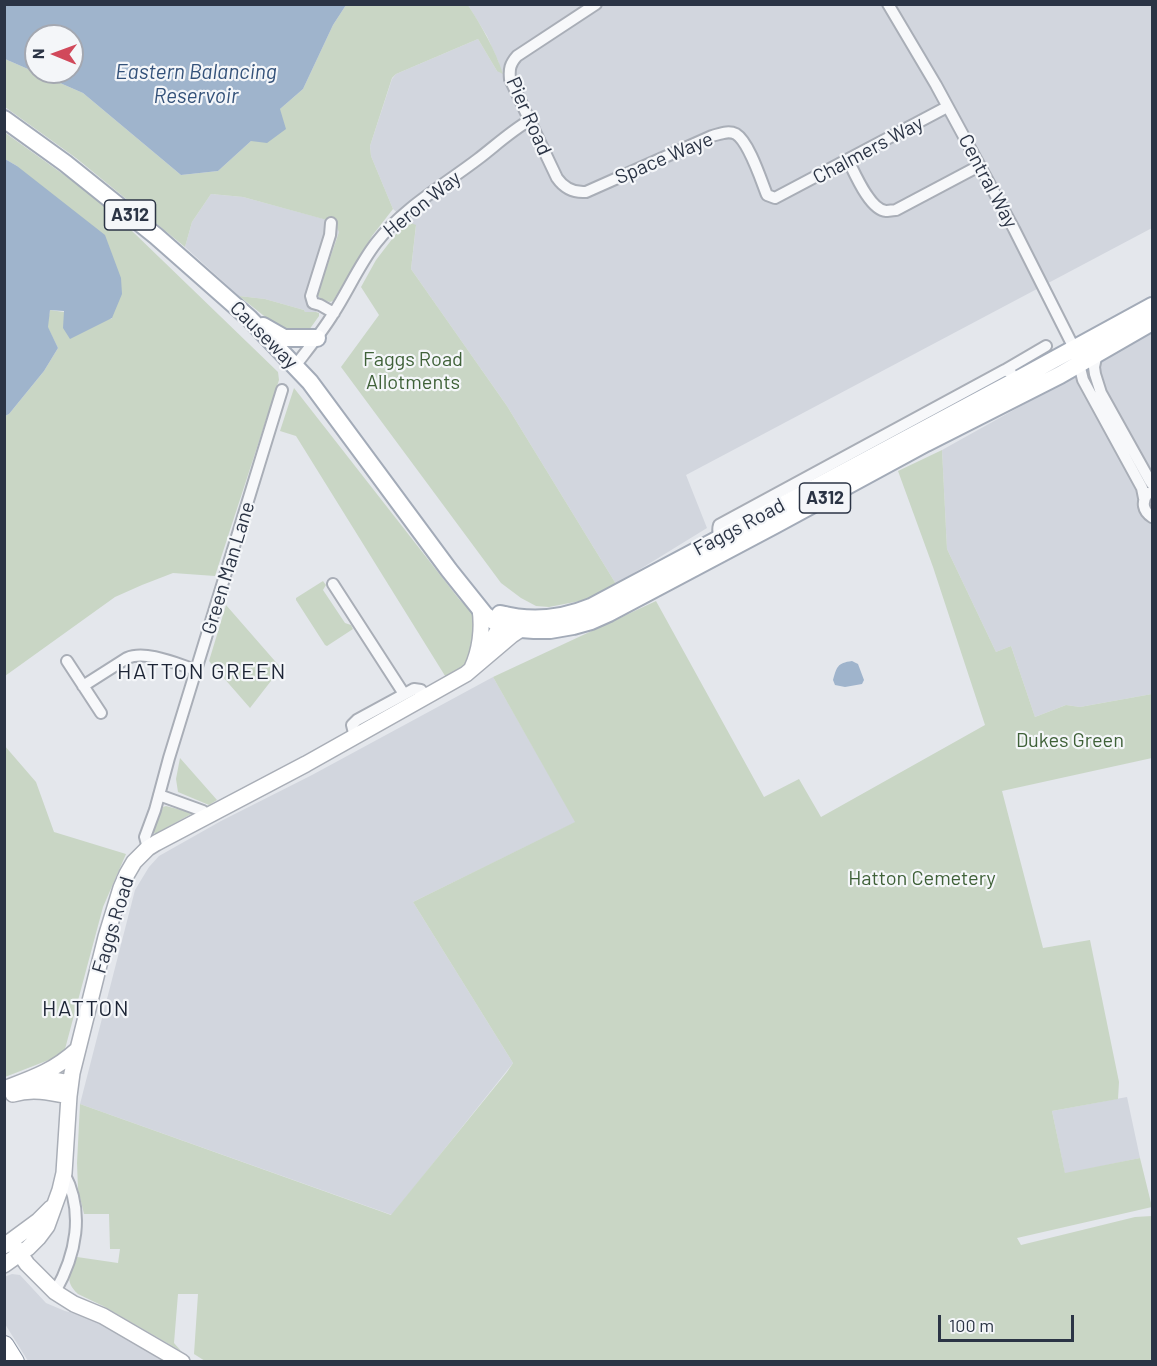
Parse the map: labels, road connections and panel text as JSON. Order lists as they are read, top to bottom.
{
  "streets": {
    "main road": ["A312", "Causeway", "Faggs Road"],
    "street": [
      "Pier Road",
      "Chalmers Way",
      "Space Waye",
      "Central Way",
      "Heron Way",
      "Green Man Lane"
    ]
  },
  "crossings": [
    ["Pier Road", "Space Waye"],
    ["Pier Road", "Heron Way"],
    ["Chalmers Way", "Space Waye"],
    ["Chalmers Way", "Central Way"],
    ["Central Way", "Faggs Road"],
    ["Heron Way", "Causeway"],
    ["Causeway", "Faggs Road"],
    ["Faggs Road", "Green Man Lane"]
  ],
  "districts": ["HATTON GREEN", "HATTON"],
  "water": ["Eastern Balancing Reservoir"],
  "parks": ["Faggs Road Allotments", "Dukes Green", "Hatton Cemetery"],
  "scale_bar": "100 m",
  "north": "left"
}
